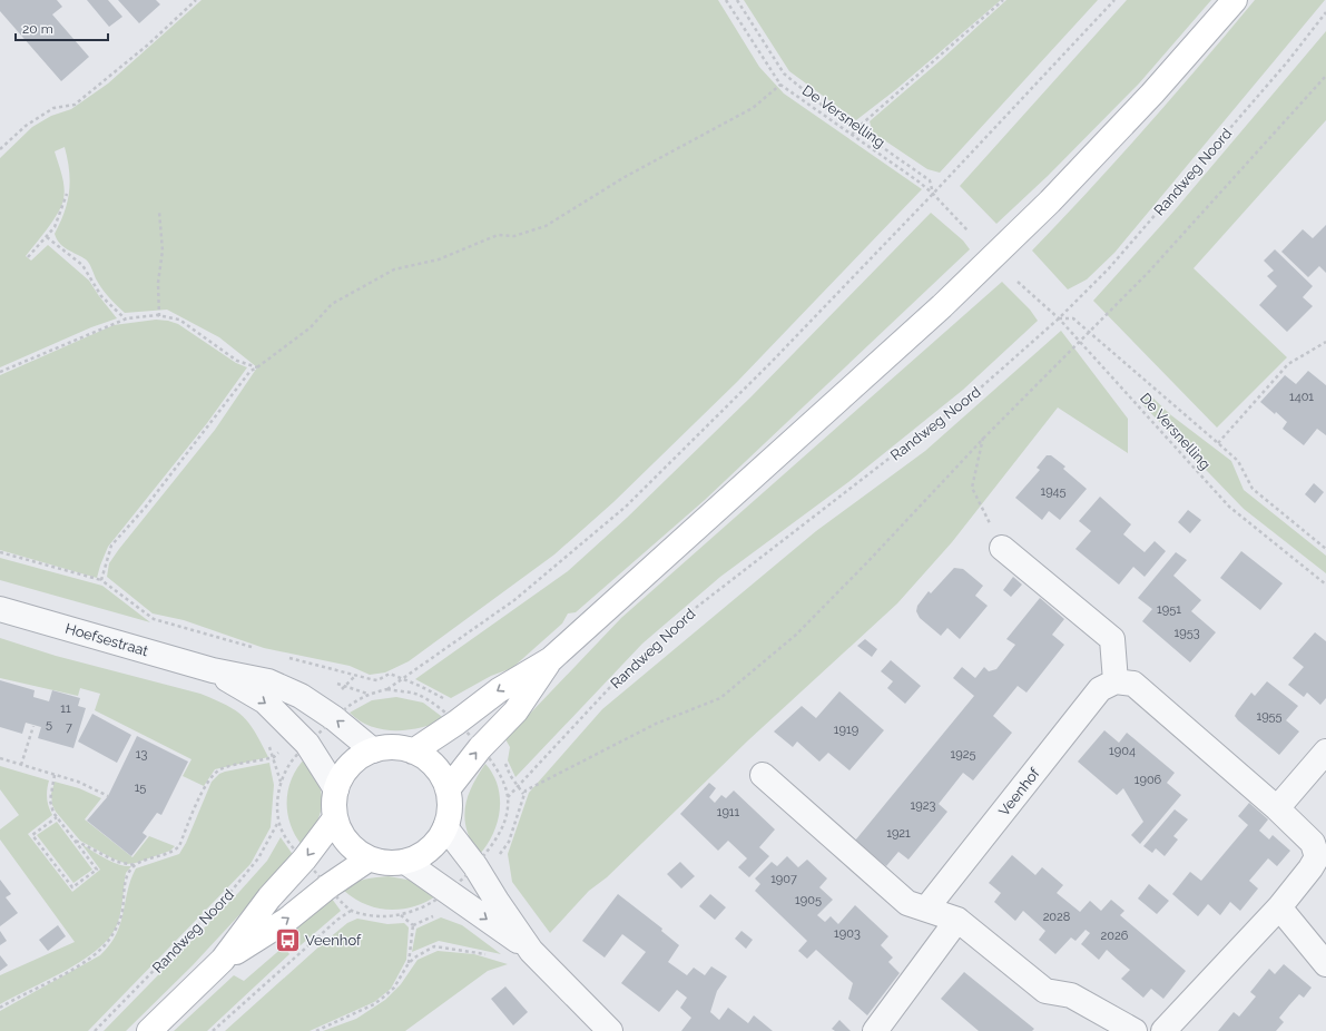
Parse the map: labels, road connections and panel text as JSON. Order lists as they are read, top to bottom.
{
  "streets": {
    "street": ["Hoefsestraat", "Veenhof"],
    "path": ["De Versnelling", "Randweg Noord"]
  },
  "crossings": [
    ["De Versnelling", "Randweg Noord"]
  ],
  "places": {
    "bus stop": ["Veenhof"]
  },
  "house_numbers": [
    "1401",
    "1945",
    "1951",
    "1953",
    "11",
    "1955",
    "5",
    "7",
    "1919",
    "1904",
    "13",
    "1925",
    "1906",
    "15",
    "1923",
    "1911",
    "1921",
    "1907",
    "1905",
    "2028",
    "1903",
    "2026"
  ],
  "scale_bar": "20 m"
}
